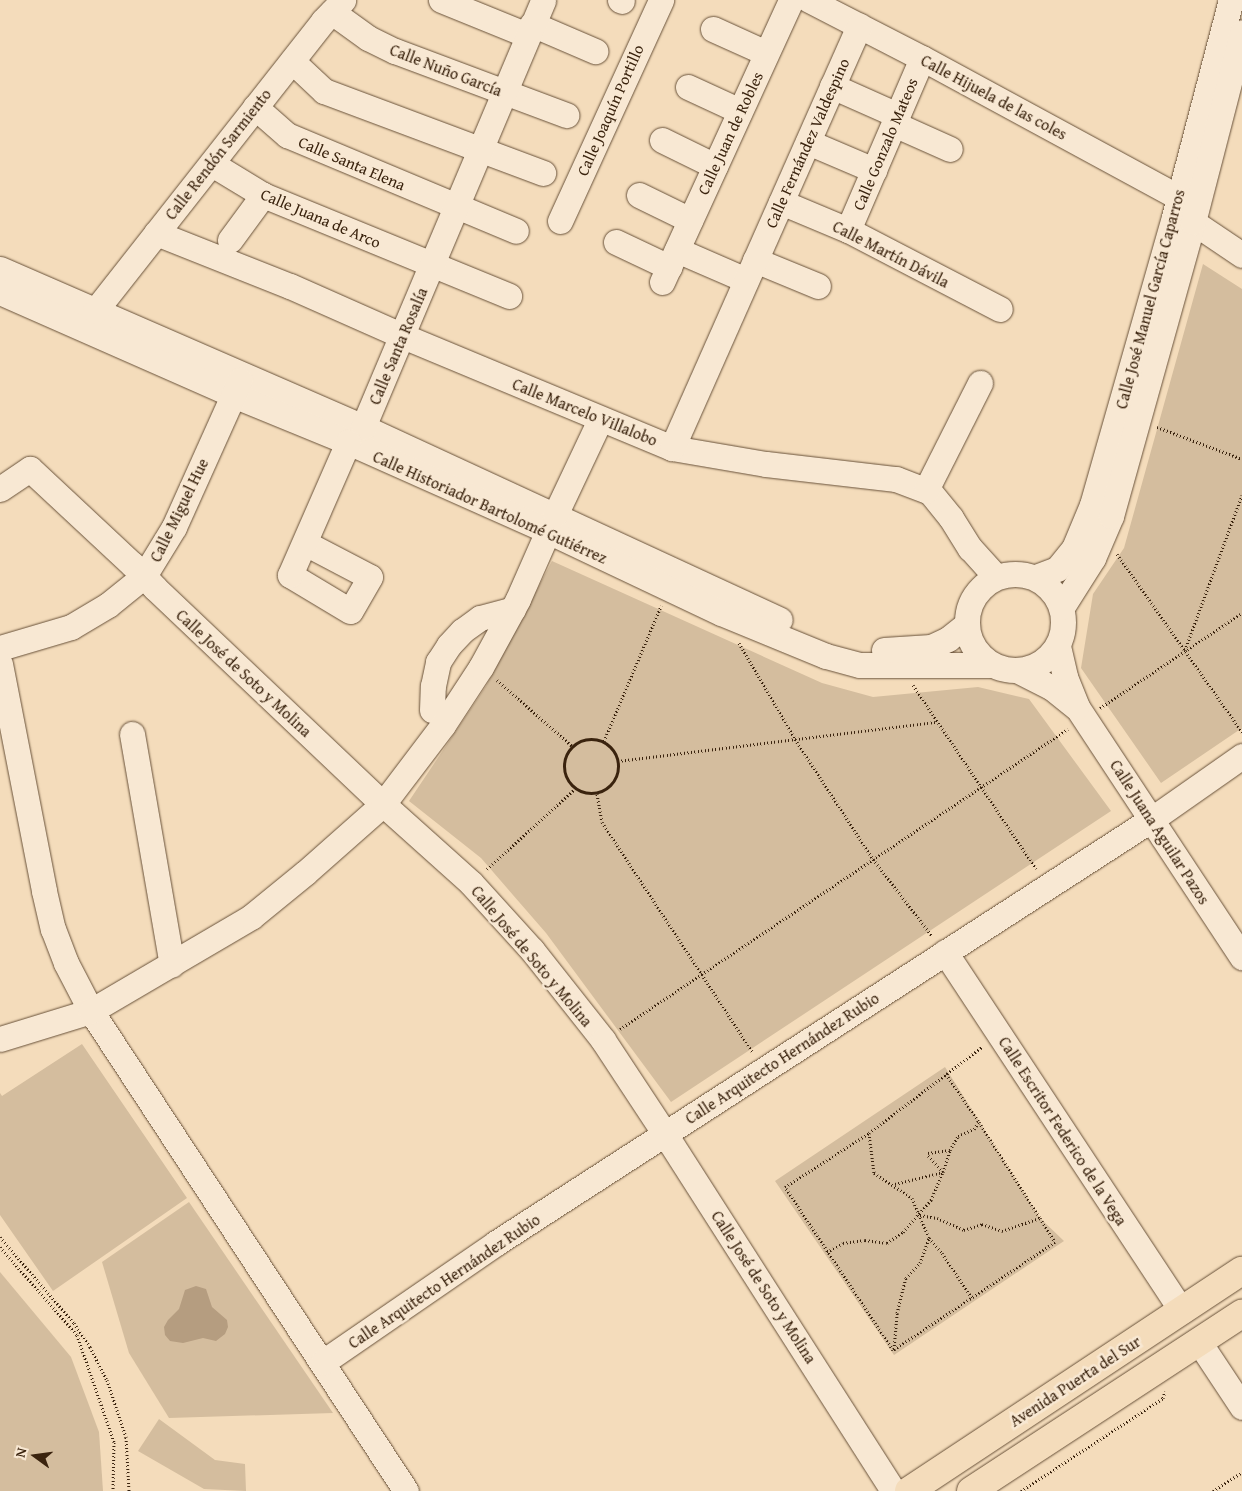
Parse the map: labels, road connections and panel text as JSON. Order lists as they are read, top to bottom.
{
  "streets": {
    "main road": ["Avenida Puerta del Sur"],
    "street": [
      "Calle Nuño García",
      "Calle Hijuela de las coles",
      "Calle Joaquín Portillo",
      "Calle Juan de Robles",
      "Calle Fernández Valdespino",
      "Calle Gonzalo Mateos",
      "Calle Rendón Sarmiento",
      "Calle Santa Elena",
      "Calle Juana de Arco",
      "Calle Martín Dávila",
      "Calle José Manuel García Caparros",
      "Calle Santa Rosalía",
      "Calle Marcelo Villalobo",
      "Calle Historiador Bartolomé Gutiérrez",
      "Calle Miguel Hue",
      "Calle José de Soto y Molina",
      "Calle Juana Aguilar Pazos",
      "Calle Arquitecto Hernández Rubio",
      "Calle Escritor Federico de la Vega"
    ]
  },
  "crossings": [
    ["Calle Nuño García", "Calle Rendón Sarmiento"],
    ["Calle Nuño García", "Calle Santa Rosalía"],
    ["Calle Hijuela de las coles", "Calle Fernández Valdespino"],
    ["Calle Hijuela de las coles", "Calle Gonzalo Mateos"],
    ["Calle Hijuela de las coles", "Calle José Manuel García Caparros"],
    ["Calle Fernández Valdespino", "Calle Martín Dávila"],
    ["Calle Fernández Valdespino", "Calle Marcelo Villalobo"],
    ["Calle Gonzalo Mateos", "Calle Martín Dávila"],
    ["Calle Rendón Sarmiento", "Calle Santa Elena"],
    ["Calle Rendón Sarmiento", "Calle Juana de Arco"],
    ["Calle Rendón Sarmiento", "Calle Marcelo Villalobo"],
    ["Calle Rendón Sarmiento", "Calle Historiador Bartolomé Gutiérrez"],
    ["Calle Santa Elena", "Calle Santa Rosalía"],
    ["Calle Juana de Arco", "Calle Santa Rosalía"],
    ["Calle José Manuel García Caparros", "Calle Marcelo Villalobo"],
    ["Calle José Manuel García Caparros", "Calle Historiador Bartolomé Gutiérrez"],
    ["Calle José Manuel García Caparros", "Calle Juana Aguilar Pazos"],
    ["Calle Santa Rosalía", "Calle Marcelo Villalobo"],
    ["Calle Santa Rosalía", "Calle Historiador Bartolomé Gutiérrez"],
    ["Calle Marcelo Villalobo", "Calle Historiador Bartolomé Gutiérrez"],
    ["Calle Marcelo Villalobo", "Calle Juana Aguilar Pazos"],
    ["Calle Historiador Bartolomé Gutiérrez", "Calle Miguel Hue"],
    ["Calle Historiador Bartolomé Gutiérrez", "Calle Juana Aguilar Pazos"],
    ["Calle Miguel Hue", "Calle José de Soto y Molina"],
    ["Calle José de Soto y Molina", "Calle Arquitecto Hernández Rubio"],
    ["Calle Juana Aguilar Pazos", "Calle Arquitecto Hernández Rubio"],
    ["Calle Arquitecto Hernández Rubio", "Calle Escritor Federico de la Vega"],
    ["Calle Escritor Federico de la Vega", "Avenida Puerta del Sur"]
  ],
  "north": "left"
}
